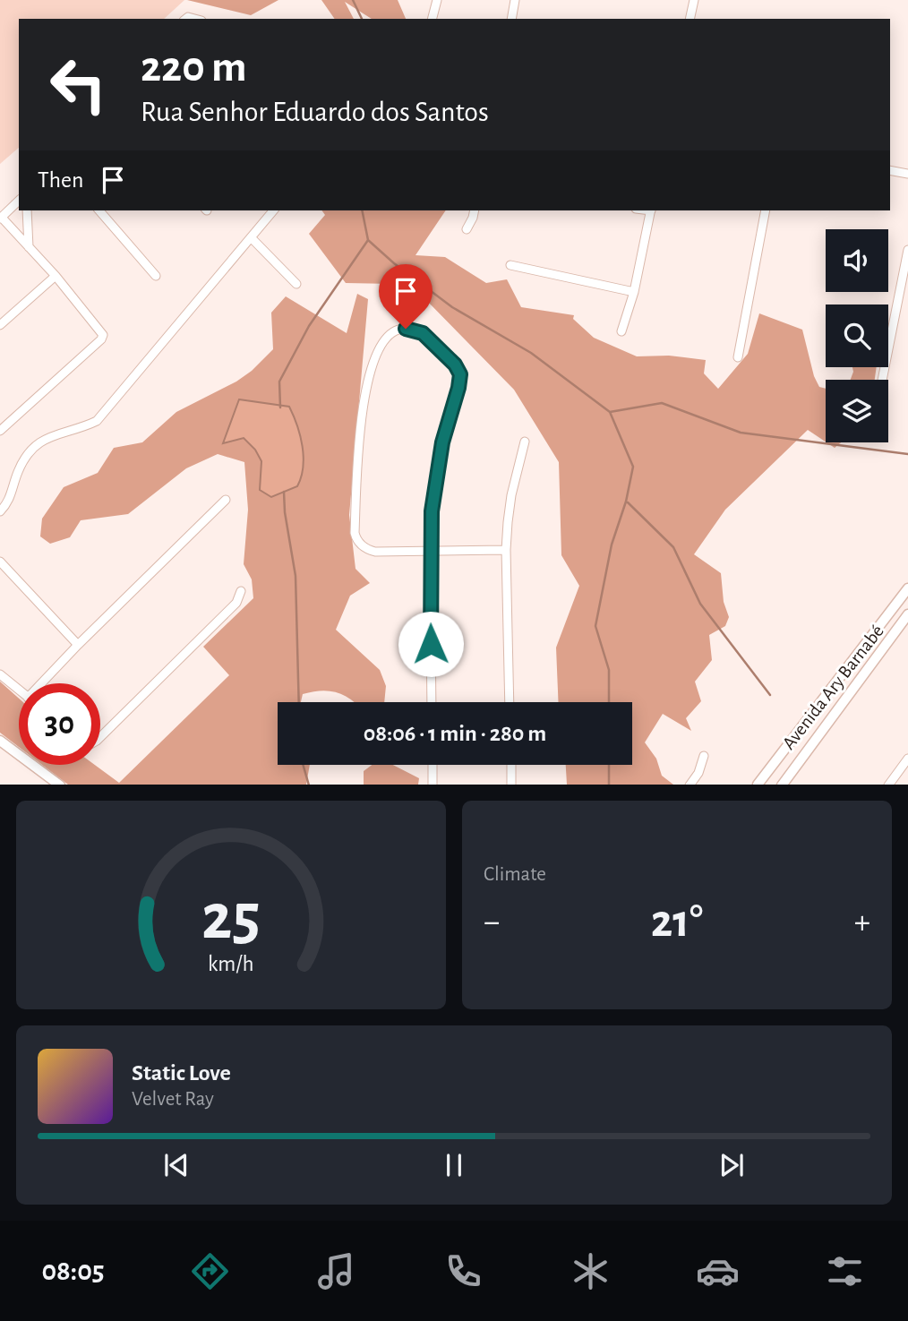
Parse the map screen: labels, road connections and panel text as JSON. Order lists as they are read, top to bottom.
{
  "streets": {
    "street": ["Avenida Ary Barnabé"]
  },
  "page": {
    "turn": ["220 m", "Rua Senhor Eduardo dos Santos"],
    "then": "Then",
    "limit": "30",
    "trip": "08:06 · 1 min · 280 m",
    "tile": "Climate",
    "heat": ["−", "21°", "+"],
    "song": ["Static Love", "Velvet Ray"],
    "tabs": "08:05",
    "gauge": ["25", "km/h"]
  }
}
